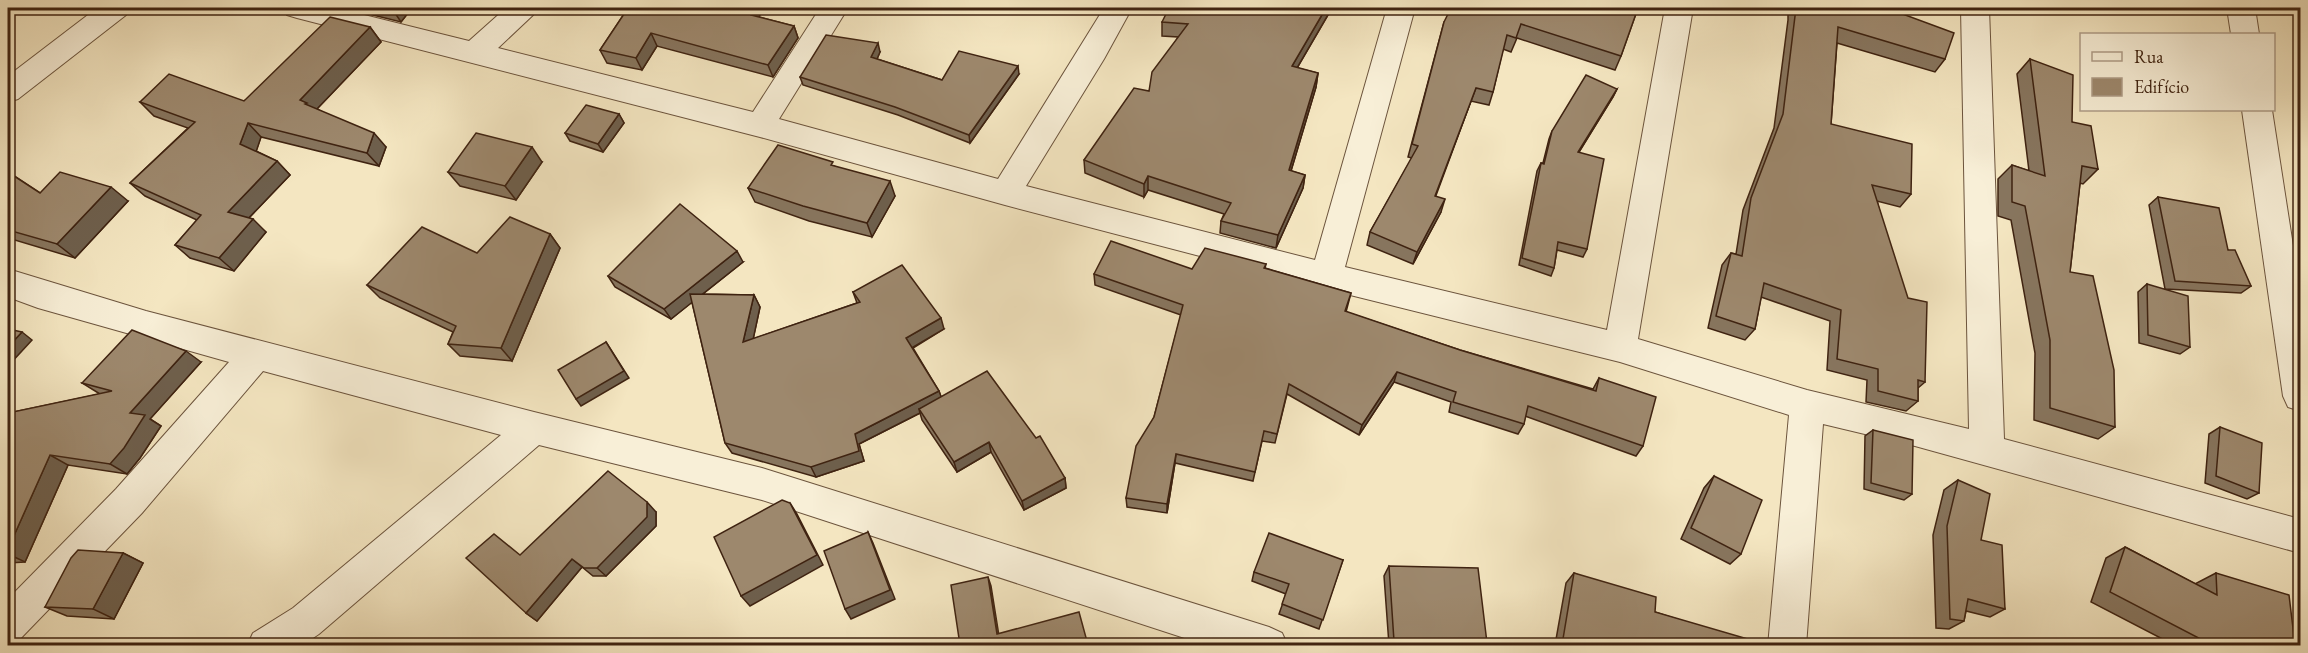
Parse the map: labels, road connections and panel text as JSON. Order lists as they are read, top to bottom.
{
  "legend": ["Rua", "Edifício"]
}
